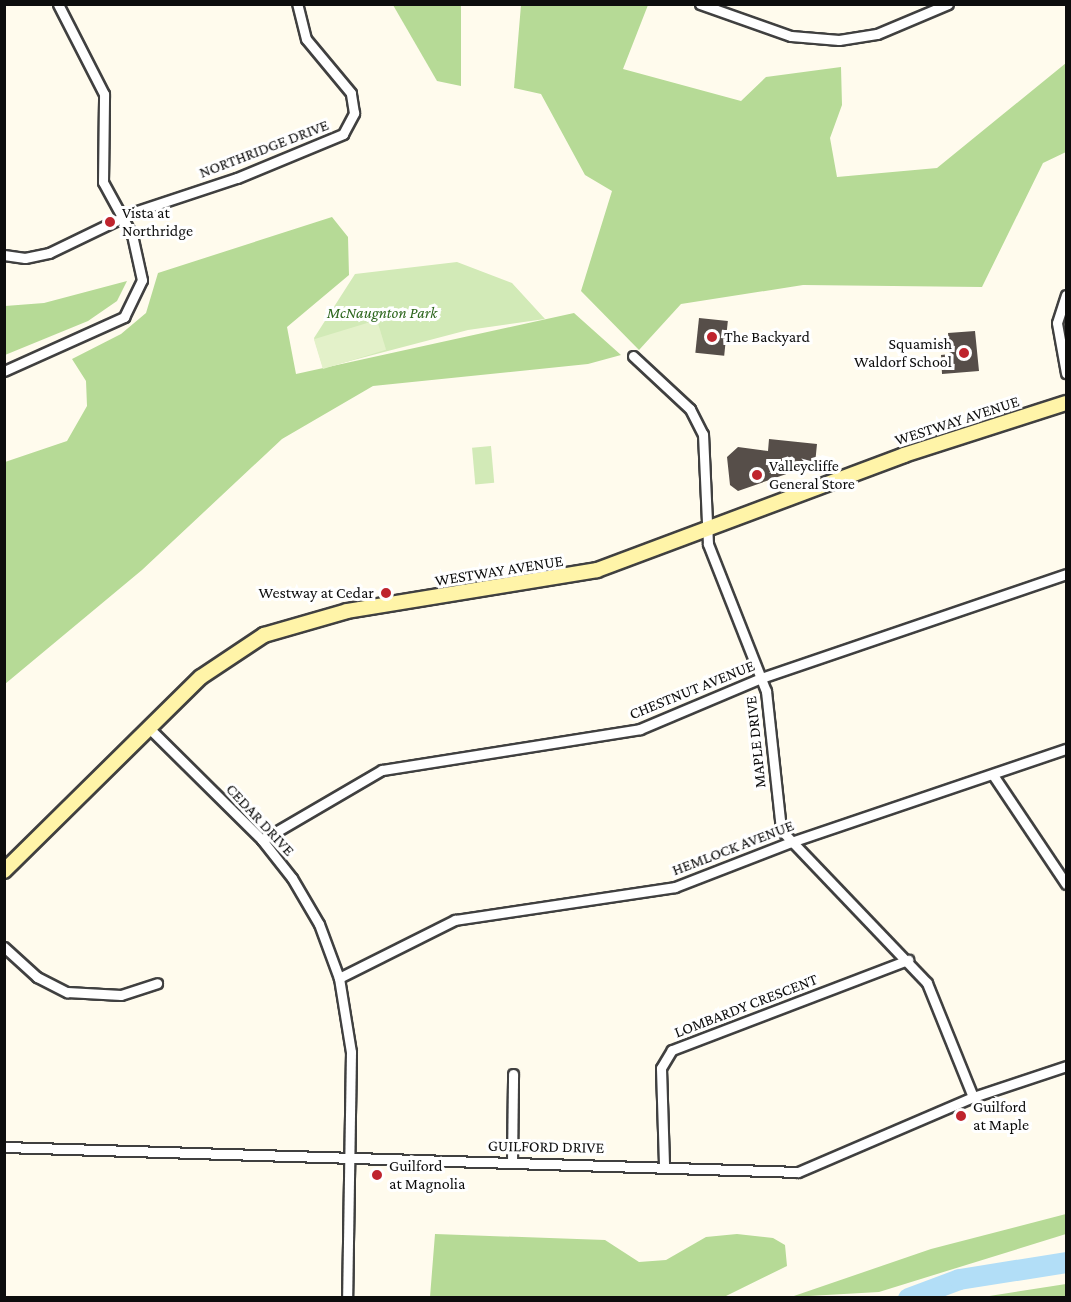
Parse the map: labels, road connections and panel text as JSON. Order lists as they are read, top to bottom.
{
  "streets": {
    "street": [
      "NORTHRIDGE DRIVE",
      "WESTWAY AVENUE",
      "CHESTNUT AVENUE",
      "MAPLE DRIVE",
      "CEDAR DRIVE",
      "HEMLOCK AVENUE",
      "LOMBARDY CRESCENT",
      "GUILFORD DRIVE"
    ]
  },
  "crossings": [
    ["WESTWAY AVENUE", "MAPLE DRIVE"],
    ["WESTWAY AVENUE", "CEDAR DRIVE"],
    ["CHESTNUT AVENUE", "MAPLE DRIVE"],
    ["CHESTNUT AVENUE", "CEDAR DRIVE"],
    ["MAPLE DRIVE", "HEMLOCK AVENUE"],
    ["MAPLE DRIVE", "LOMBARDY CRESCENT"],
    ["MAPLE DRIVE", "GUILFORD DRIVE"],
    ["CEDAR DRIVE", "HEMLOCK AVENUE"],
    ["CEDAR DRIVE", "GUILFORD DRIVE"],
    ["LOMBARDY CRESCENT", "GUILFORD DRIVE"]
  ],
  "parks": ["McNaugnton Park"],
  "places": [
    "Vista at Northridge",
    "The Backyard",
    "Squamish Waldorf School",
    "Valleycliffe General Store",
    "Westway at Cedar",
    "Guilford at Maple",
    "Guilford at Magnolia"
  ]
}
